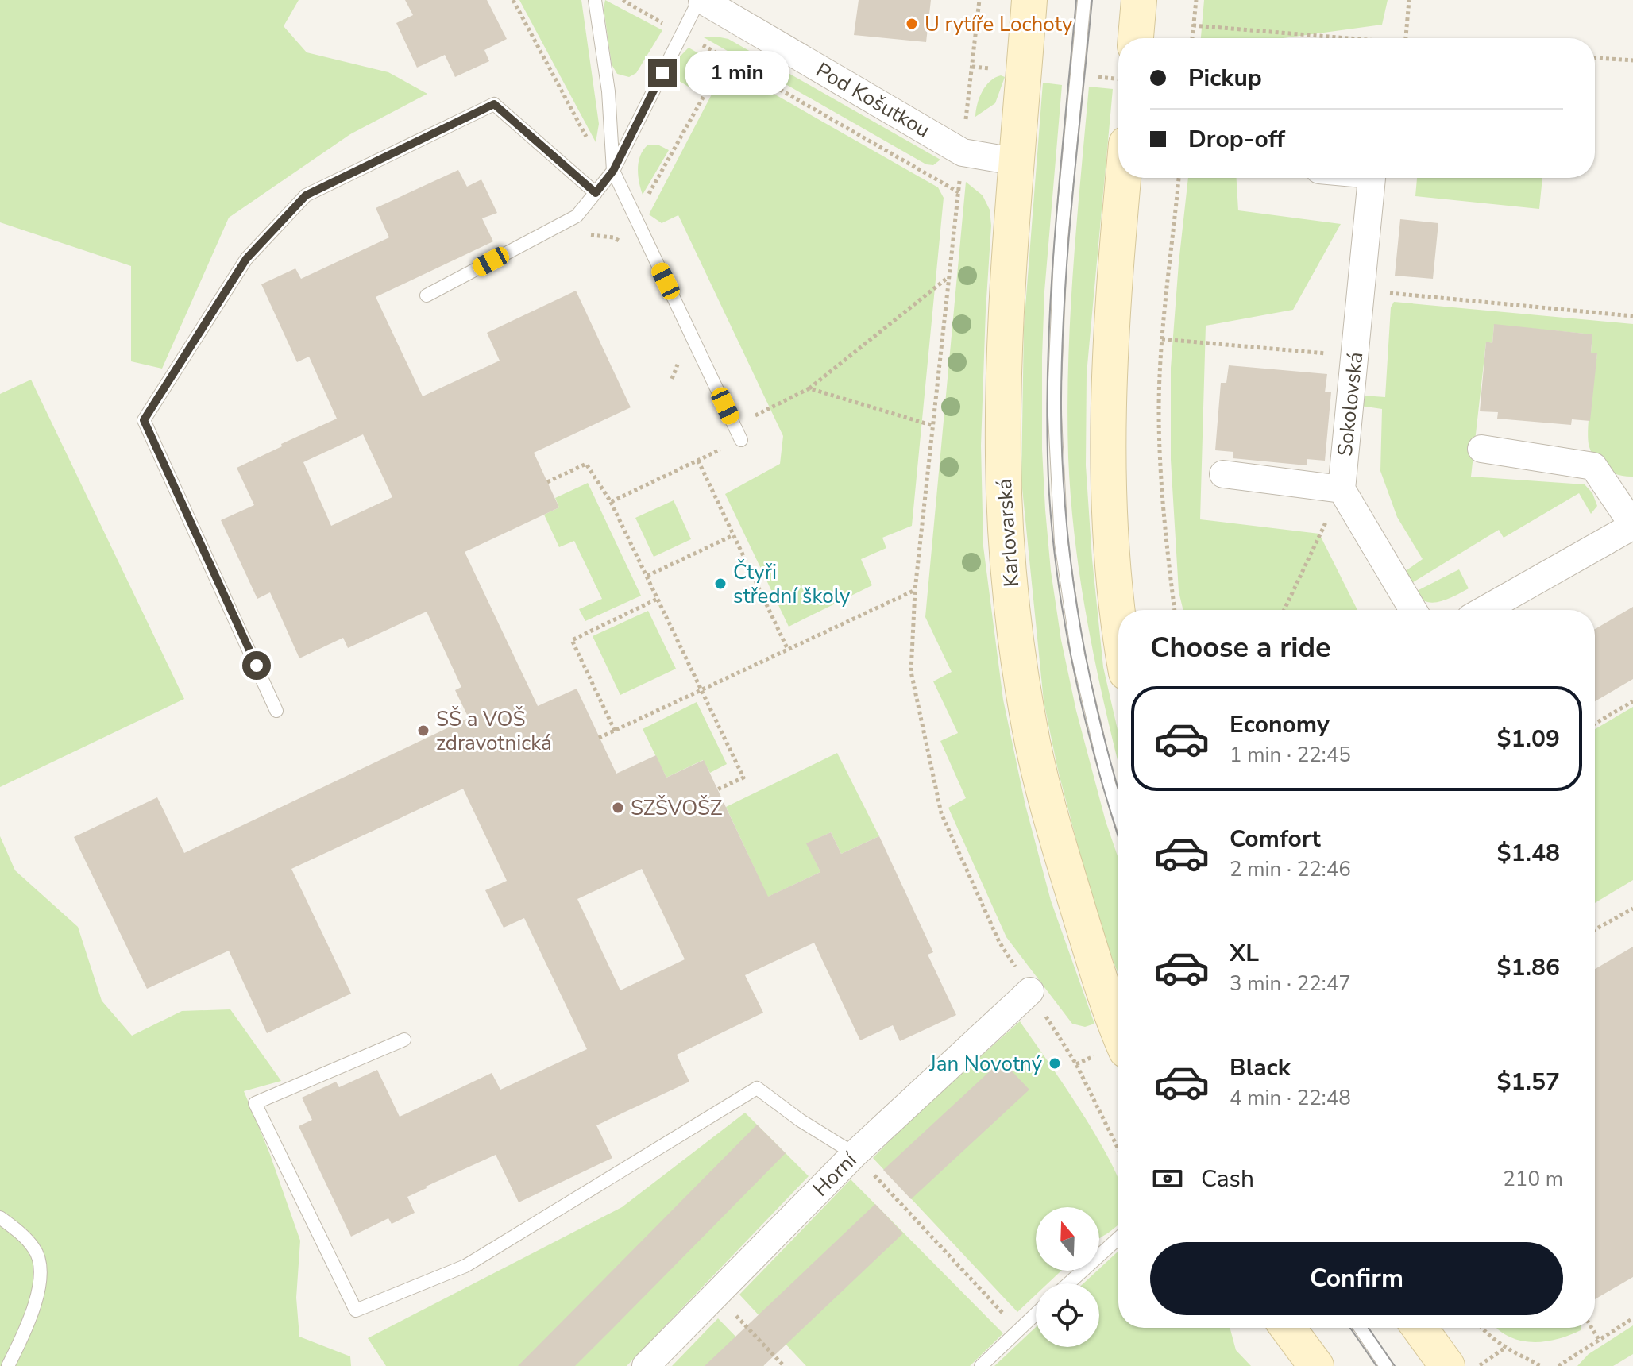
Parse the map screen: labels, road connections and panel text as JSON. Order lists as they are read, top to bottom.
{
  "streets": {
    "main road": ["Karlovarská"],
    "street": ["Pod Košutkou", "Sokolovská", "Horní"]
  },
  "crossings": [
    ["Pod Košutkou", "Karlovarská"]
  ],
  "places": [
    "U rytíře Lochoty",
    "Čtyři střední školy",
    "SŠ a VOŠ zdravotnická",
    "SZŠVOŠZ",
    "Jan Novotný"
  ],
  "north": "top",
  "page": {
    "banner": ["Pickup", "Drop-off"],
    "bubble": "1 min",
    "heading": "Choose a ride",
    "list": [
      {
        "name": "Economy",
        "note": "1 min · 22:45",
        "value": "$1.09"
      },
      {
        "name": "Comfort",
        "note": "2 min · 22:46",
        "value": "$1.48"
      },
      {
        "name": "XL",
        "note": "3 min · 22:47",
        "value": "$1.86"
      },
      {
        "name": "Black",
        "note": "4 min · 22:48",
        "value": "$1.57"
      }
    ],
    "pay": ["Cash", "210 m"],
    "buttons": "Confirm"
  }
}
